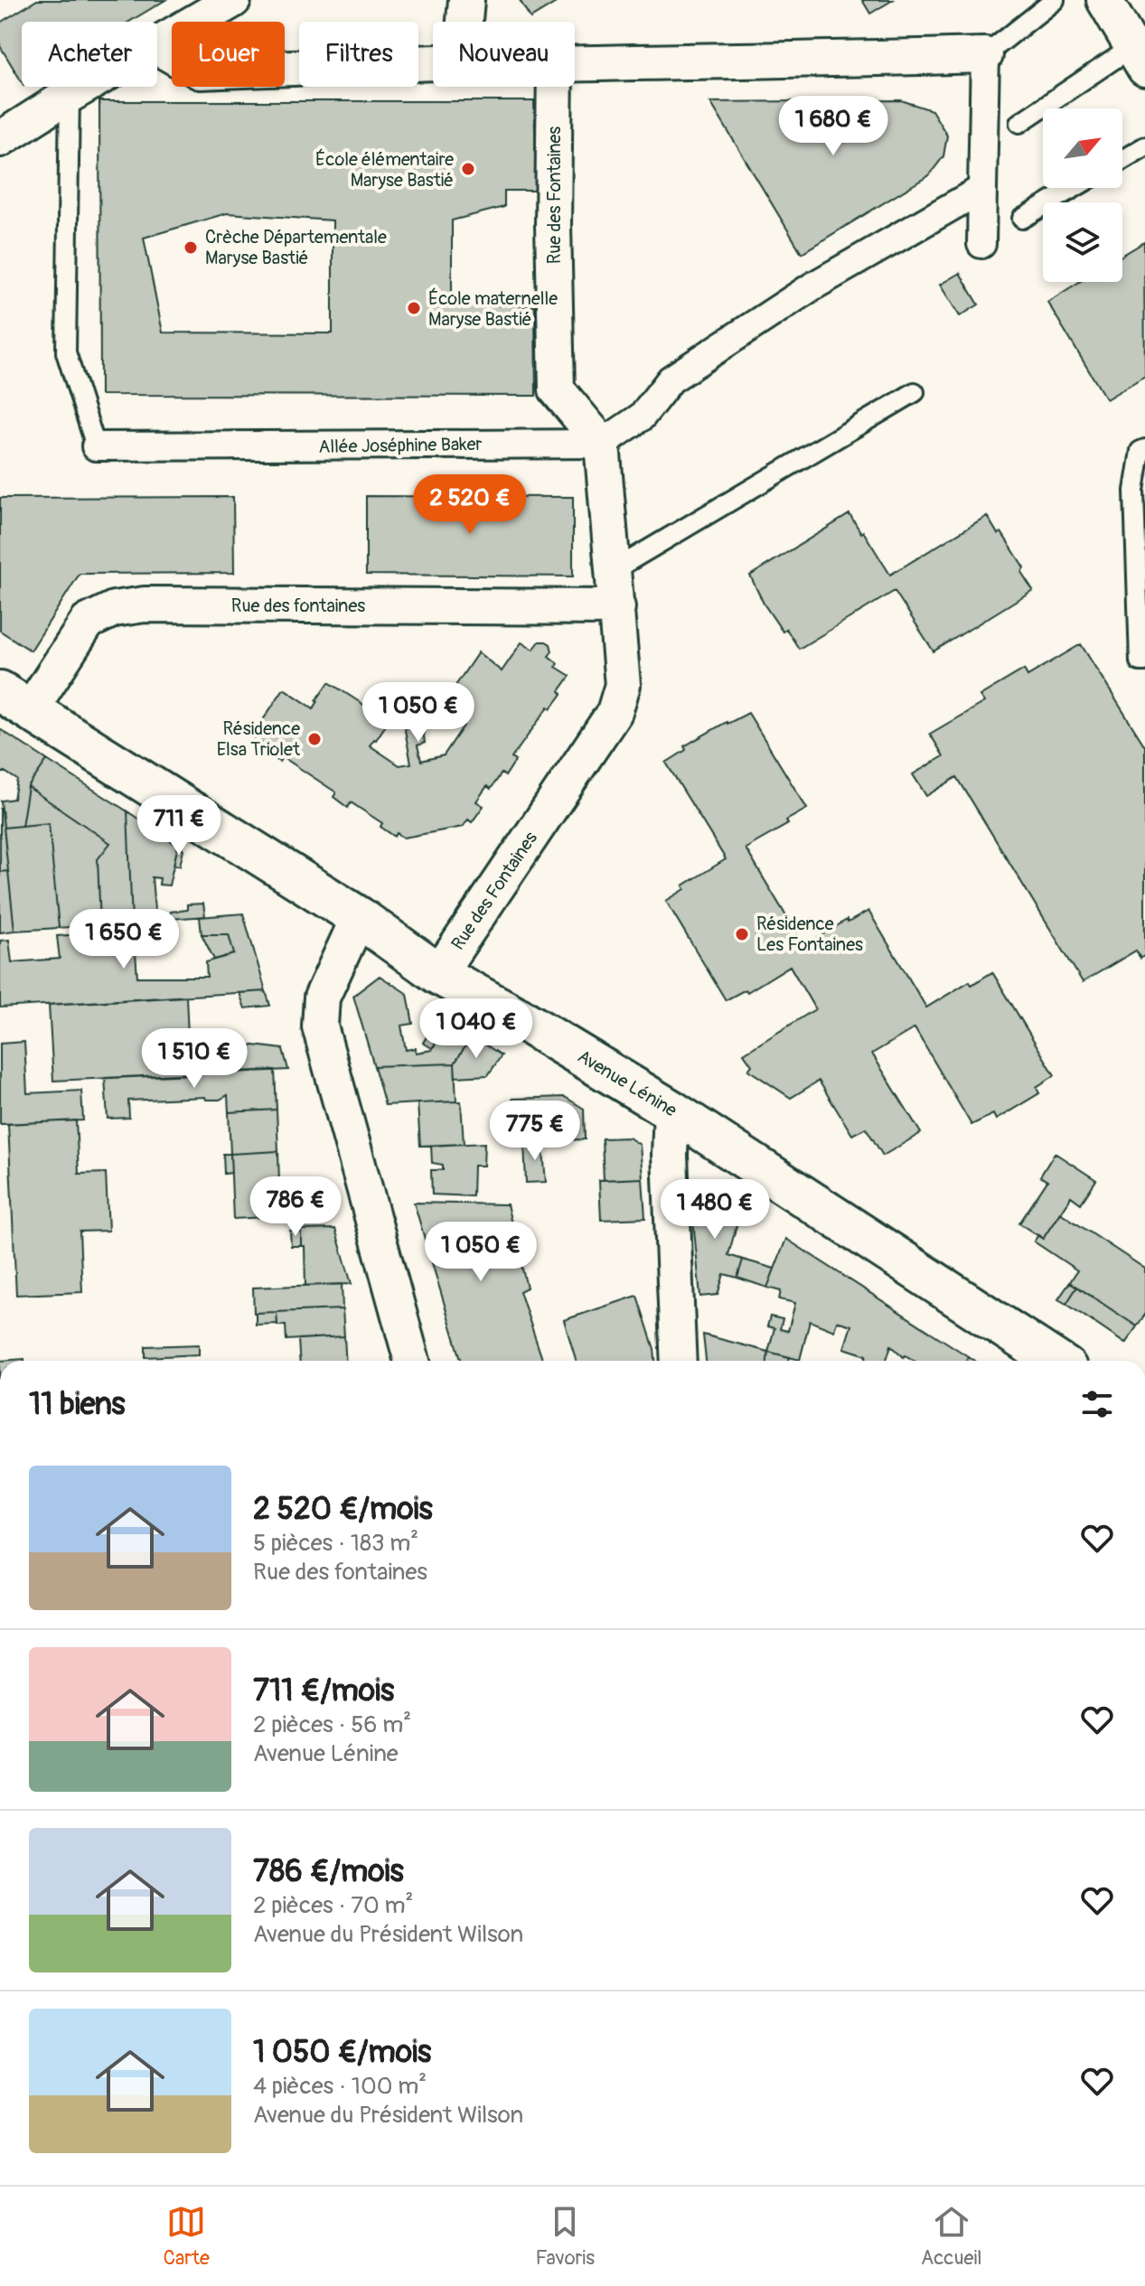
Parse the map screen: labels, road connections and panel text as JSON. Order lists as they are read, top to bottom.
{
  "streets": {
    "main road": ["Avenue Lénine"],
    "street": ["Rue des Fontaines", "Allée Joséphine Baker", "Rue des fontaines"]
  },
  "crossings": [
    ["Rue des Fontaines", "Allée Joséphine Baker"],
    ["Rue des Fontaines", "Rue des fontaines"],
    ["Rue des Fontaines", "Avenue Lénine"],
    ["Rue des fontaines", "Avenue Lénine"]
  ],
  "places": [
    "École élémentaire Maryse Bastié",
    "Crèche Départementale Maryse Bastié",
    "École maternelle Maryse Bastié",
    "Résidence Elsa Triolet",
    "Résidence Les Fontaines"
  ],
  "north": "top right",
  "page": {
    "chip": [
      "Acheter",
      "Louer",
      "Filtres",
      "Nouveau"
    ],
    "price": [
      "1 680 €",
      "2 520 €",
      "1 050 €",
      "711 €",
      "1 650 €",
      "1 040 €",
      "1 510 €",
      "775 €",
      "786 €",
      "1 480 €",
      "1 050 €"
    ],
    "heading": "11 biens",
    "list": [
      {
        "name": "2 520 €/mois",
        "note": "5 pièces · 183 m² · Rue des fontaines"
      },
      {
        "name": "711 €/mois",
        "note": "2 pièces · 56 m² · Avenue Lénine"
      },
      {
        "name": "786 €/mois",
        "note": "2 pièces · 70 m² · Avenue du Président Wilson"
      },
      {
        "name": "1 050 €/mois",
        "note": "4 pièces · 100 m² · Avenue du Président Wilson"
      }
    ],
    "tabs": ["Carte", "Favoris", "Accueil"]
  }
}
